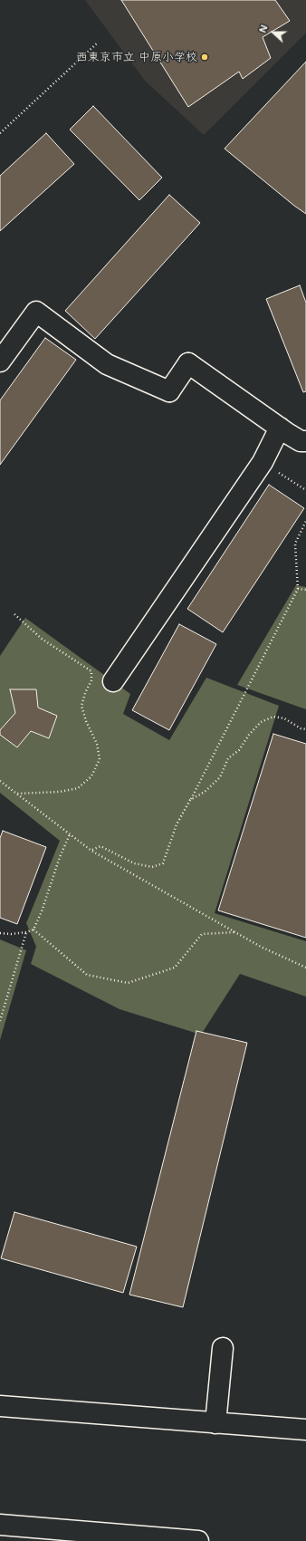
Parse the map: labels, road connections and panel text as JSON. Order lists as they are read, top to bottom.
{
  "places": ["西東京市立 中原小学校"],
  "north": "left"
}
